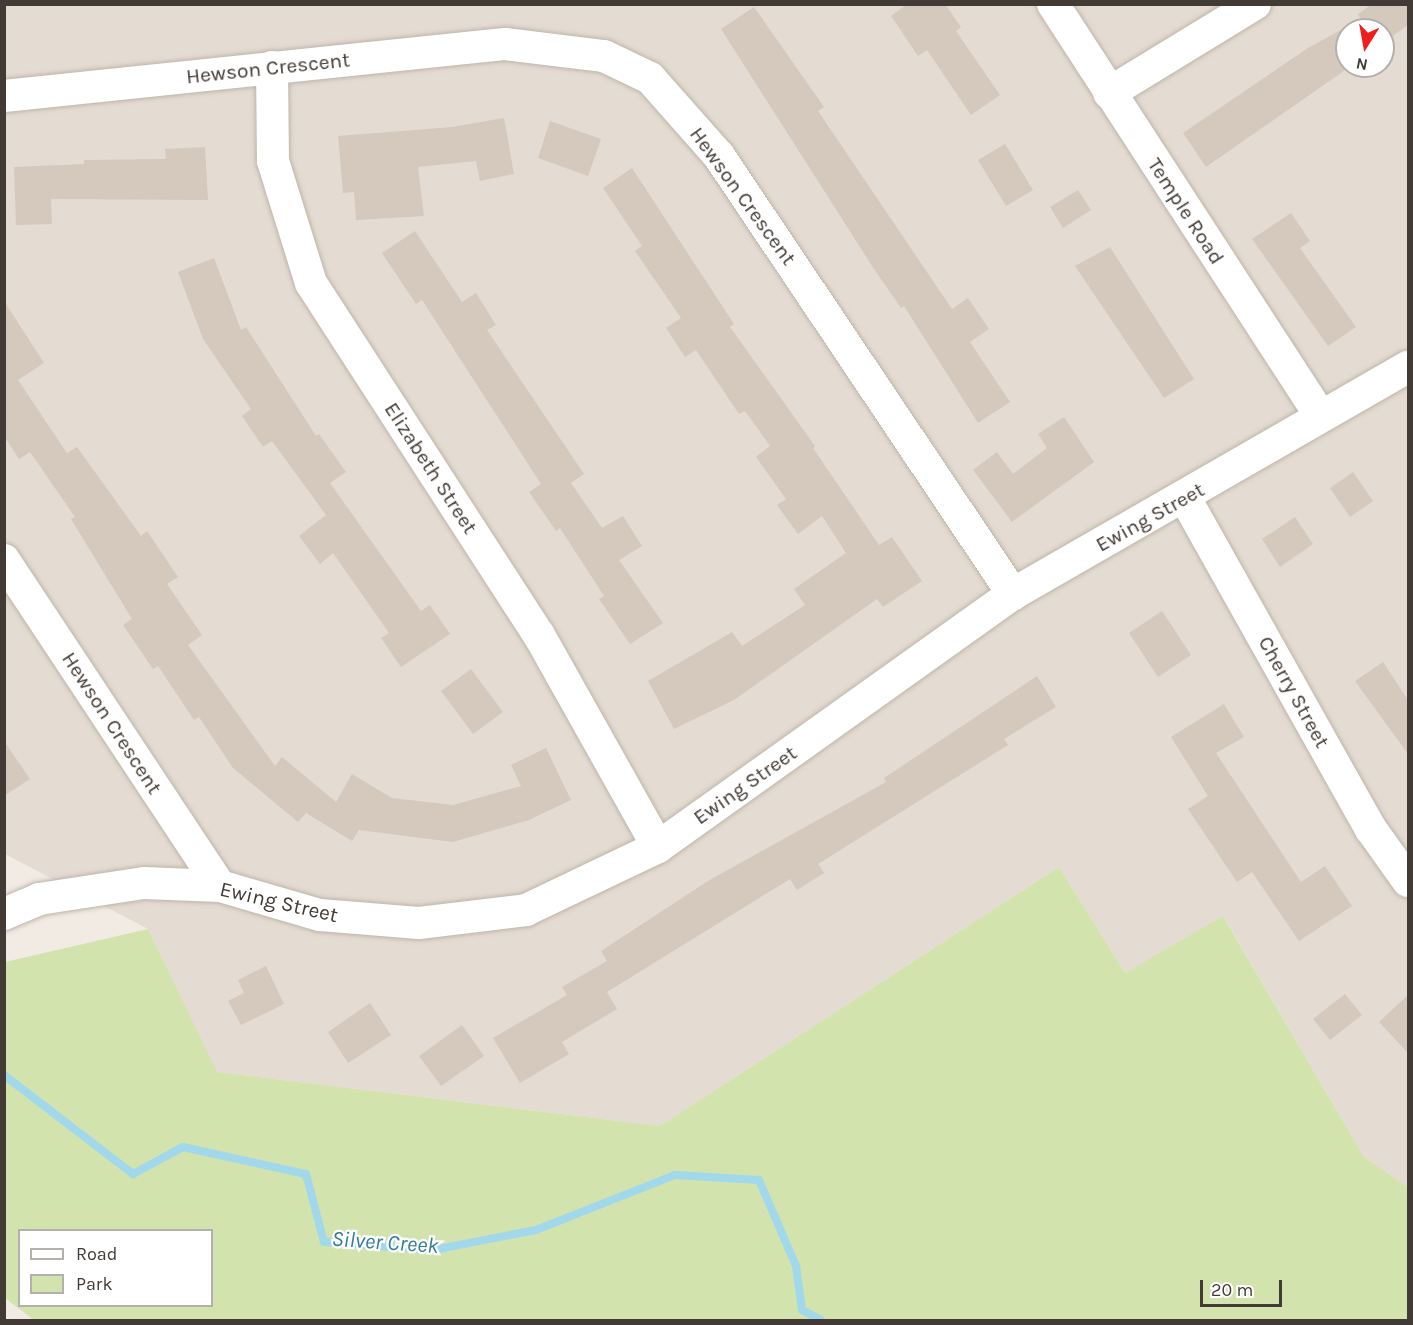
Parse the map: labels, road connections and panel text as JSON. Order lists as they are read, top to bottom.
{
  "streets": {
    "street": [
      "Hewson Crescent",
      "Temple Road",
      "Elizabeth Street",
      "Ewing Street",
      "Cherry Street"
    ]
  },
  "crossings": [
    ["Hewson Crescent", "Elizabeth Street"],
    ["Hewson Crescent", "Ewing Street"],
    ["Temple Road", "Ewing Street"],
    ["Elizabeth Street", "Ewing Street"],
    ["Ewing Street", "Cherry Street"]
  ],
  "water": ["Silver Creek"],
  "legend": ["Road", "Park"],
  "scale_bar": "20 m",
  "north": "bottom"
}
